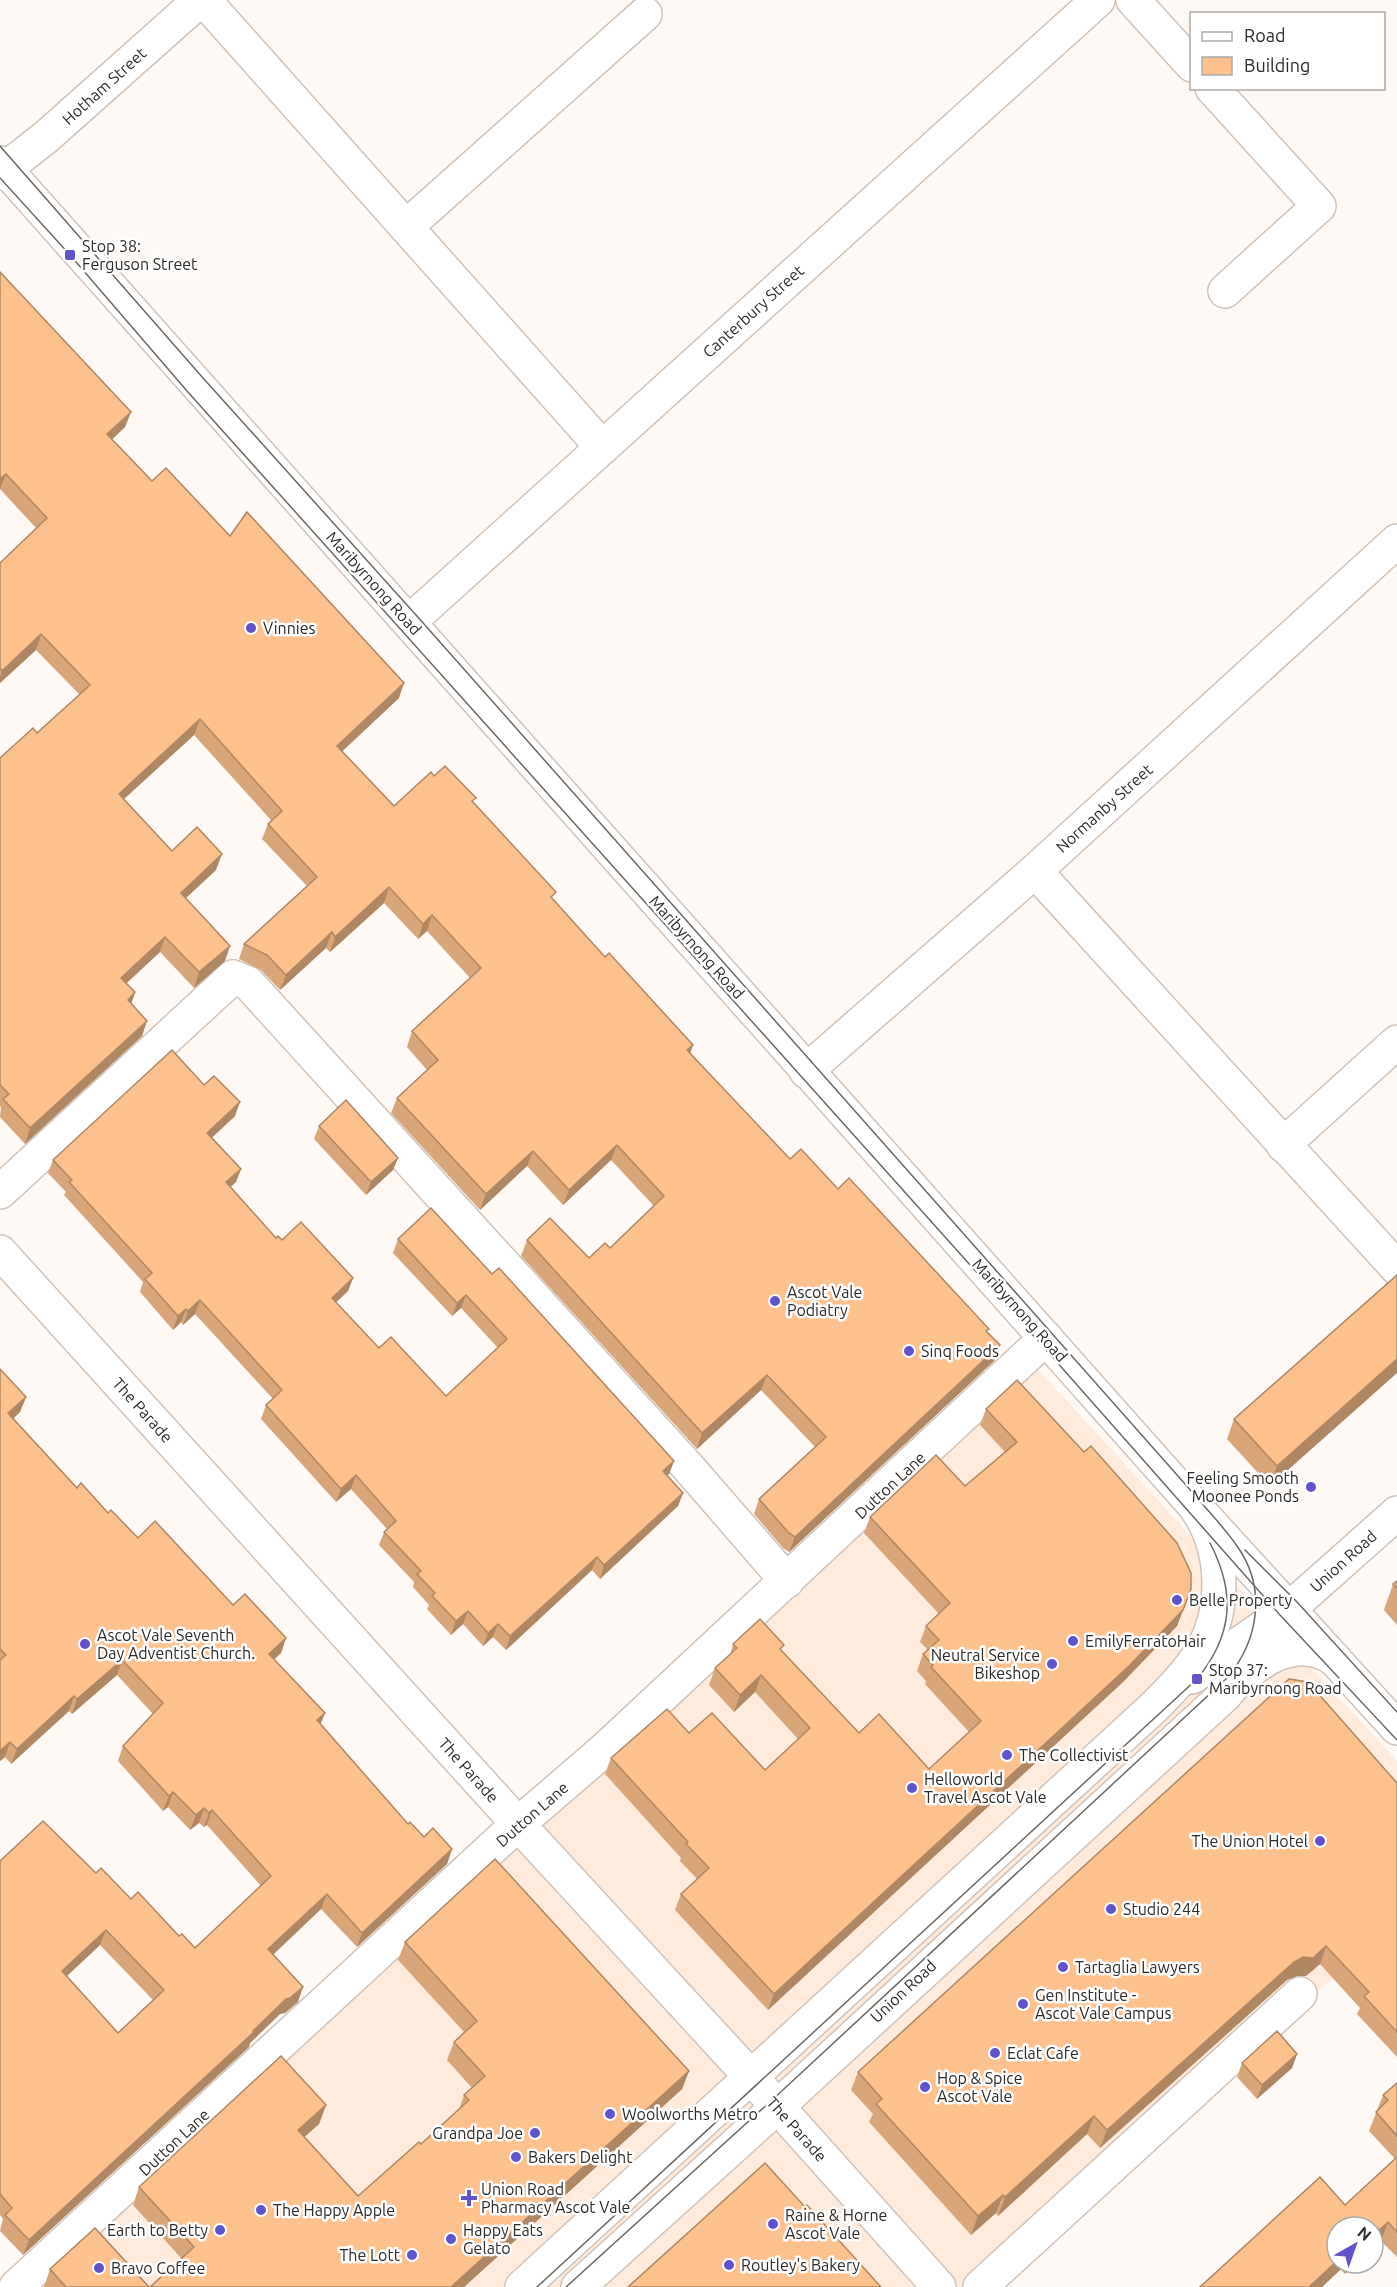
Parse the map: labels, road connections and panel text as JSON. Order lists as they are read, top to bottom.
{
  "streets": {
    "street": [
      "Hotham Street",
      "Canterbury Street",
      "Maribyrnong Road",
      "Normanby Street",
      "The Parade",
      "Dutton Lane",
      "Union Road"
    ]
  },
  "crossings": [
    ["Hotham Street", "Maribyrnong Road"],
    ["Canterbury Street", "Maribyrnong Road"],
    ["Maribyrnong Road", "Normanby Street"],
    ["Maribyrnong Road", "Dutton Lane"],
    ["Maribyrnong Road", "Union Road"],
    ["The Parade", "Dutton Lane"],
    ["The Parade", "Union Road"]
  ],
  "places": {
    "transit": ["Stop 38: Ferguson Street", "Stop 37: Maribyrnong Road"],
    "other": [
      "Vinnies",
      "Ascot Vale Podiatry",
      "Sinq Foods",
      "Feeling Smooth Moonee Ponds",
      "Belle Property",
      "EmilyFerratoHair",
      "Ascot Vale Seventh Day Adventist Church.",
      "Neutral Service Bikeshop",
      "The Collectivist",
      "Helloworld Travel Ascot Vale",
      "The Union Hotel",
      "Studio 244",
      "Tartaglia Lawyers",
      "Gen Institute - Ascot Vale Campus",
      "Eclat Cafe",
      "Hop & Spice Ascot Vale",
      "Woolworths Metro",
      "Grandpa Joe",
      "Bakers Delight",
      "The Happy Apple",
      "Raine & Horne Ascot Vale",
      "Earth to Betty",
      "Happy Eats Gelato",
      "The Lott",
      "Routley's Bakery",
      "Bravo Coffee"
    ],
    "health": ["Union Road Pharmacy Ascot Vale"]
  },
  "legend": ["Road", "Building"],
  "north": "top right"
}
